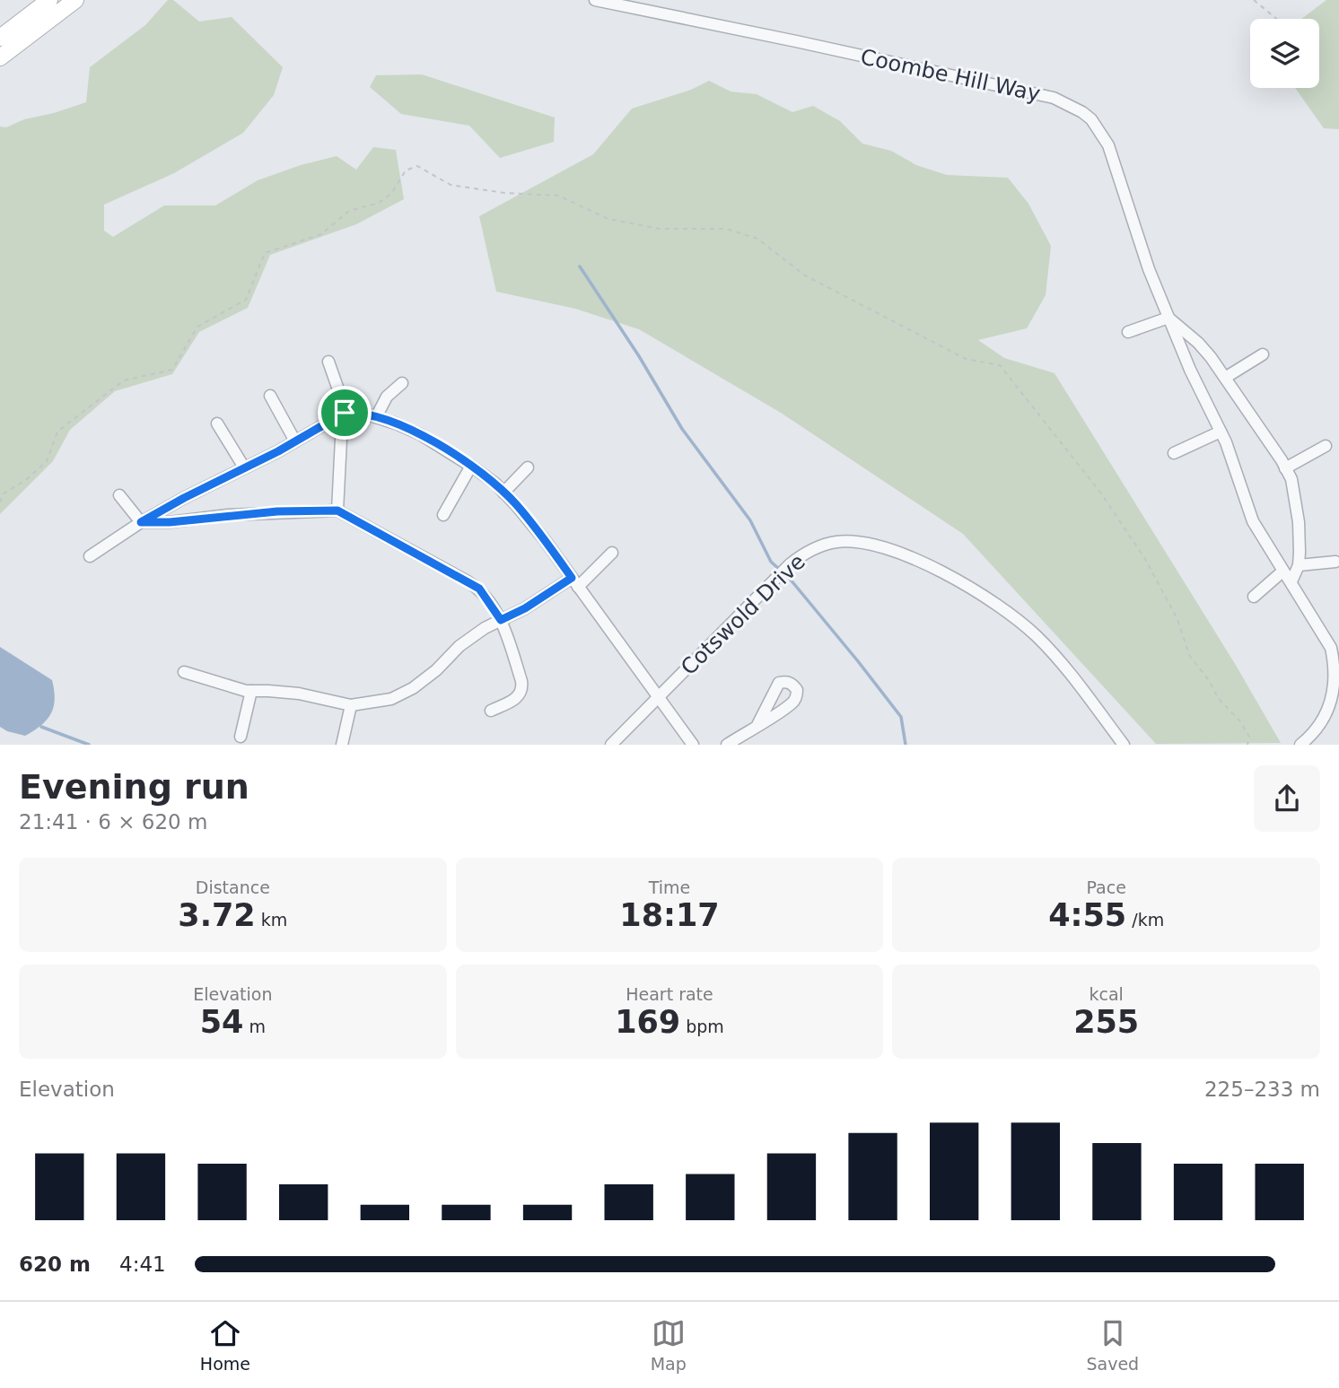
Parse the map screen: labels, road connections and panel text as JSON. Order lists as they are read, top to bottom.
{
  "streets": {
    "street": ["Coombe Hill Way", "Cotswold Drive"]
  },
  "page": {
    "heading": ["Evening run", "21:41 · 6 × 620 m"],
    "stats": [
      ["Distance", "3.72 km"],
      ["Time", "18:17"],
      ["Pace", "4:55 /km"],
      ["Elevation", "54 m"],
      ["Heart rate", "169 bpm"],
      ["kcal", "255"]
    ],
    "chart": ["Elevation", "225–233 m"],
    "list": [
      {
        "name": "620 m",
        "note": "4:41"
      }
    ],
    "tabs": ["Home", "Map", "Saved"]
  }
}
